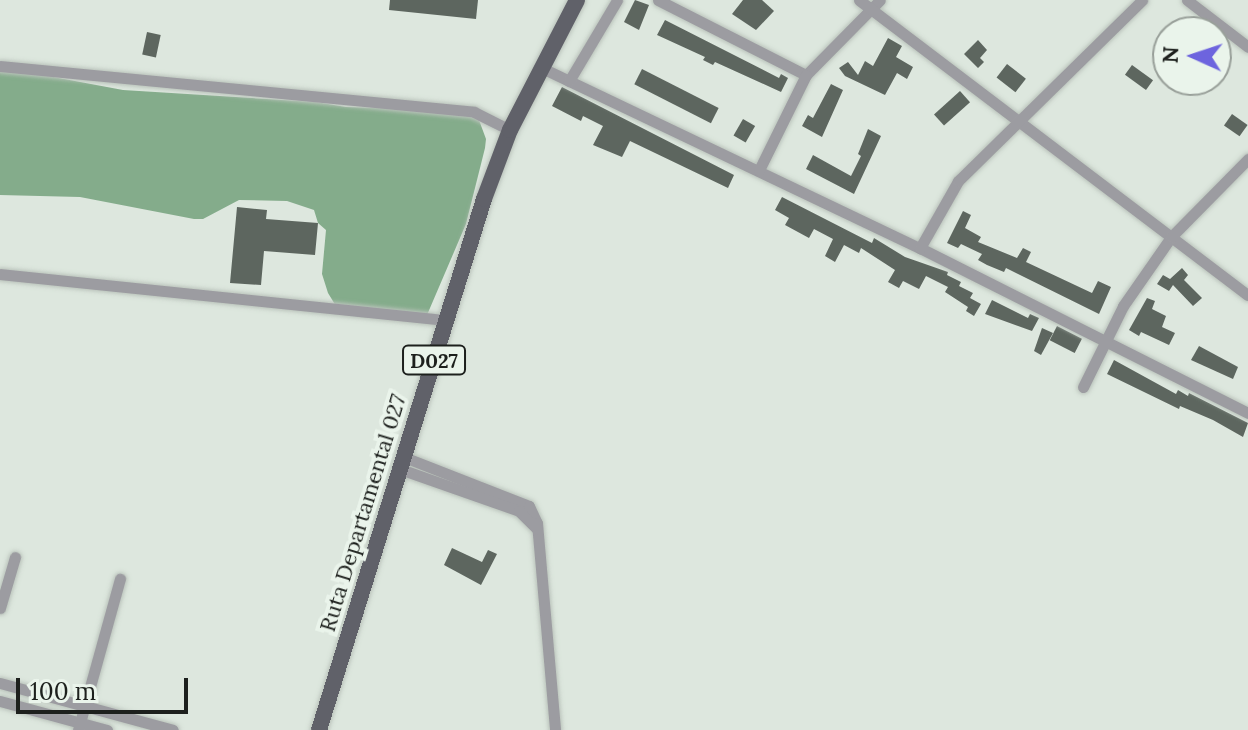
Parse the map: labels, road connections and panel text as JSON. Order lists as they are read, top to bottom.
{
  "streets": {
    "main road": ["D027", "Ruta Departamental 027"]
  },
  "scale_bar": "100 m",
  "north": "left"
}
